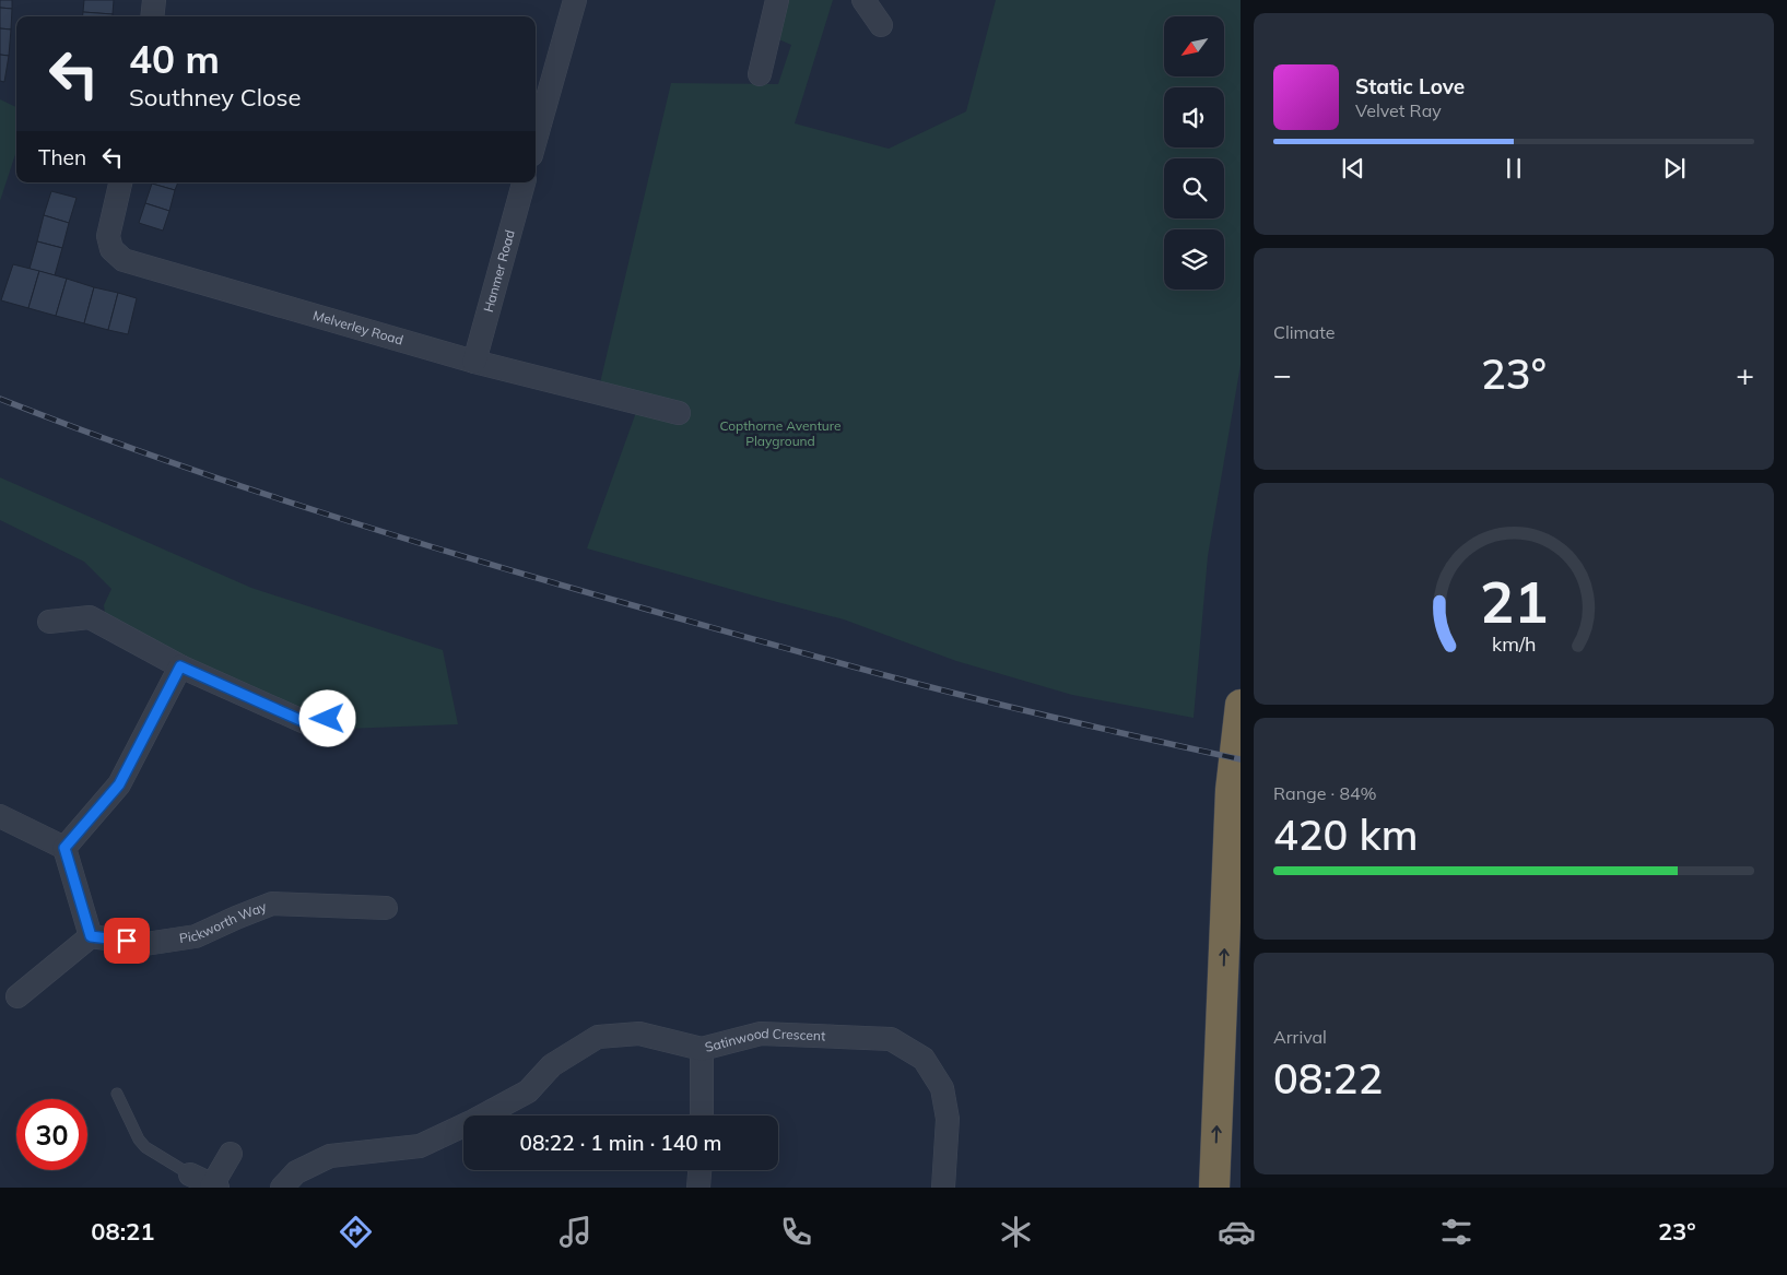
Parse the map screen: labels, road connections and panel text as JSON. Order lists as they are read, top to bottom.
{
  "streets": {
    "street": [
      "Hanmer Road",
      "Melverley Road",
      "Pickworth Way",
      "Satinwood Crescent"
    ]
  },
  "crossings": [
    ["Hanmer Road", "Melverley Road"]
  ],
  "parks": ["Copthorne Aventure Playground"],
  "north": "bottom left",
  "page": {
    "turn": ["40 m", "Southney Close"],
    "song": ["Static Love", "Velvet Ray"],
    "then": "Then",
    "tile": [
      "Climate",
      ["Range · 84%", "420 km"],
      ["Arrival", "08:22"]
    ],
    "heat": ["−", "23°", "+"],
    "limit": "30",
    "trip": "08:22 · 1 min · 140 m",
    "tabs": ["08:21", "23°"],
    "gauge": ["21", "km/h"]
  }
}
